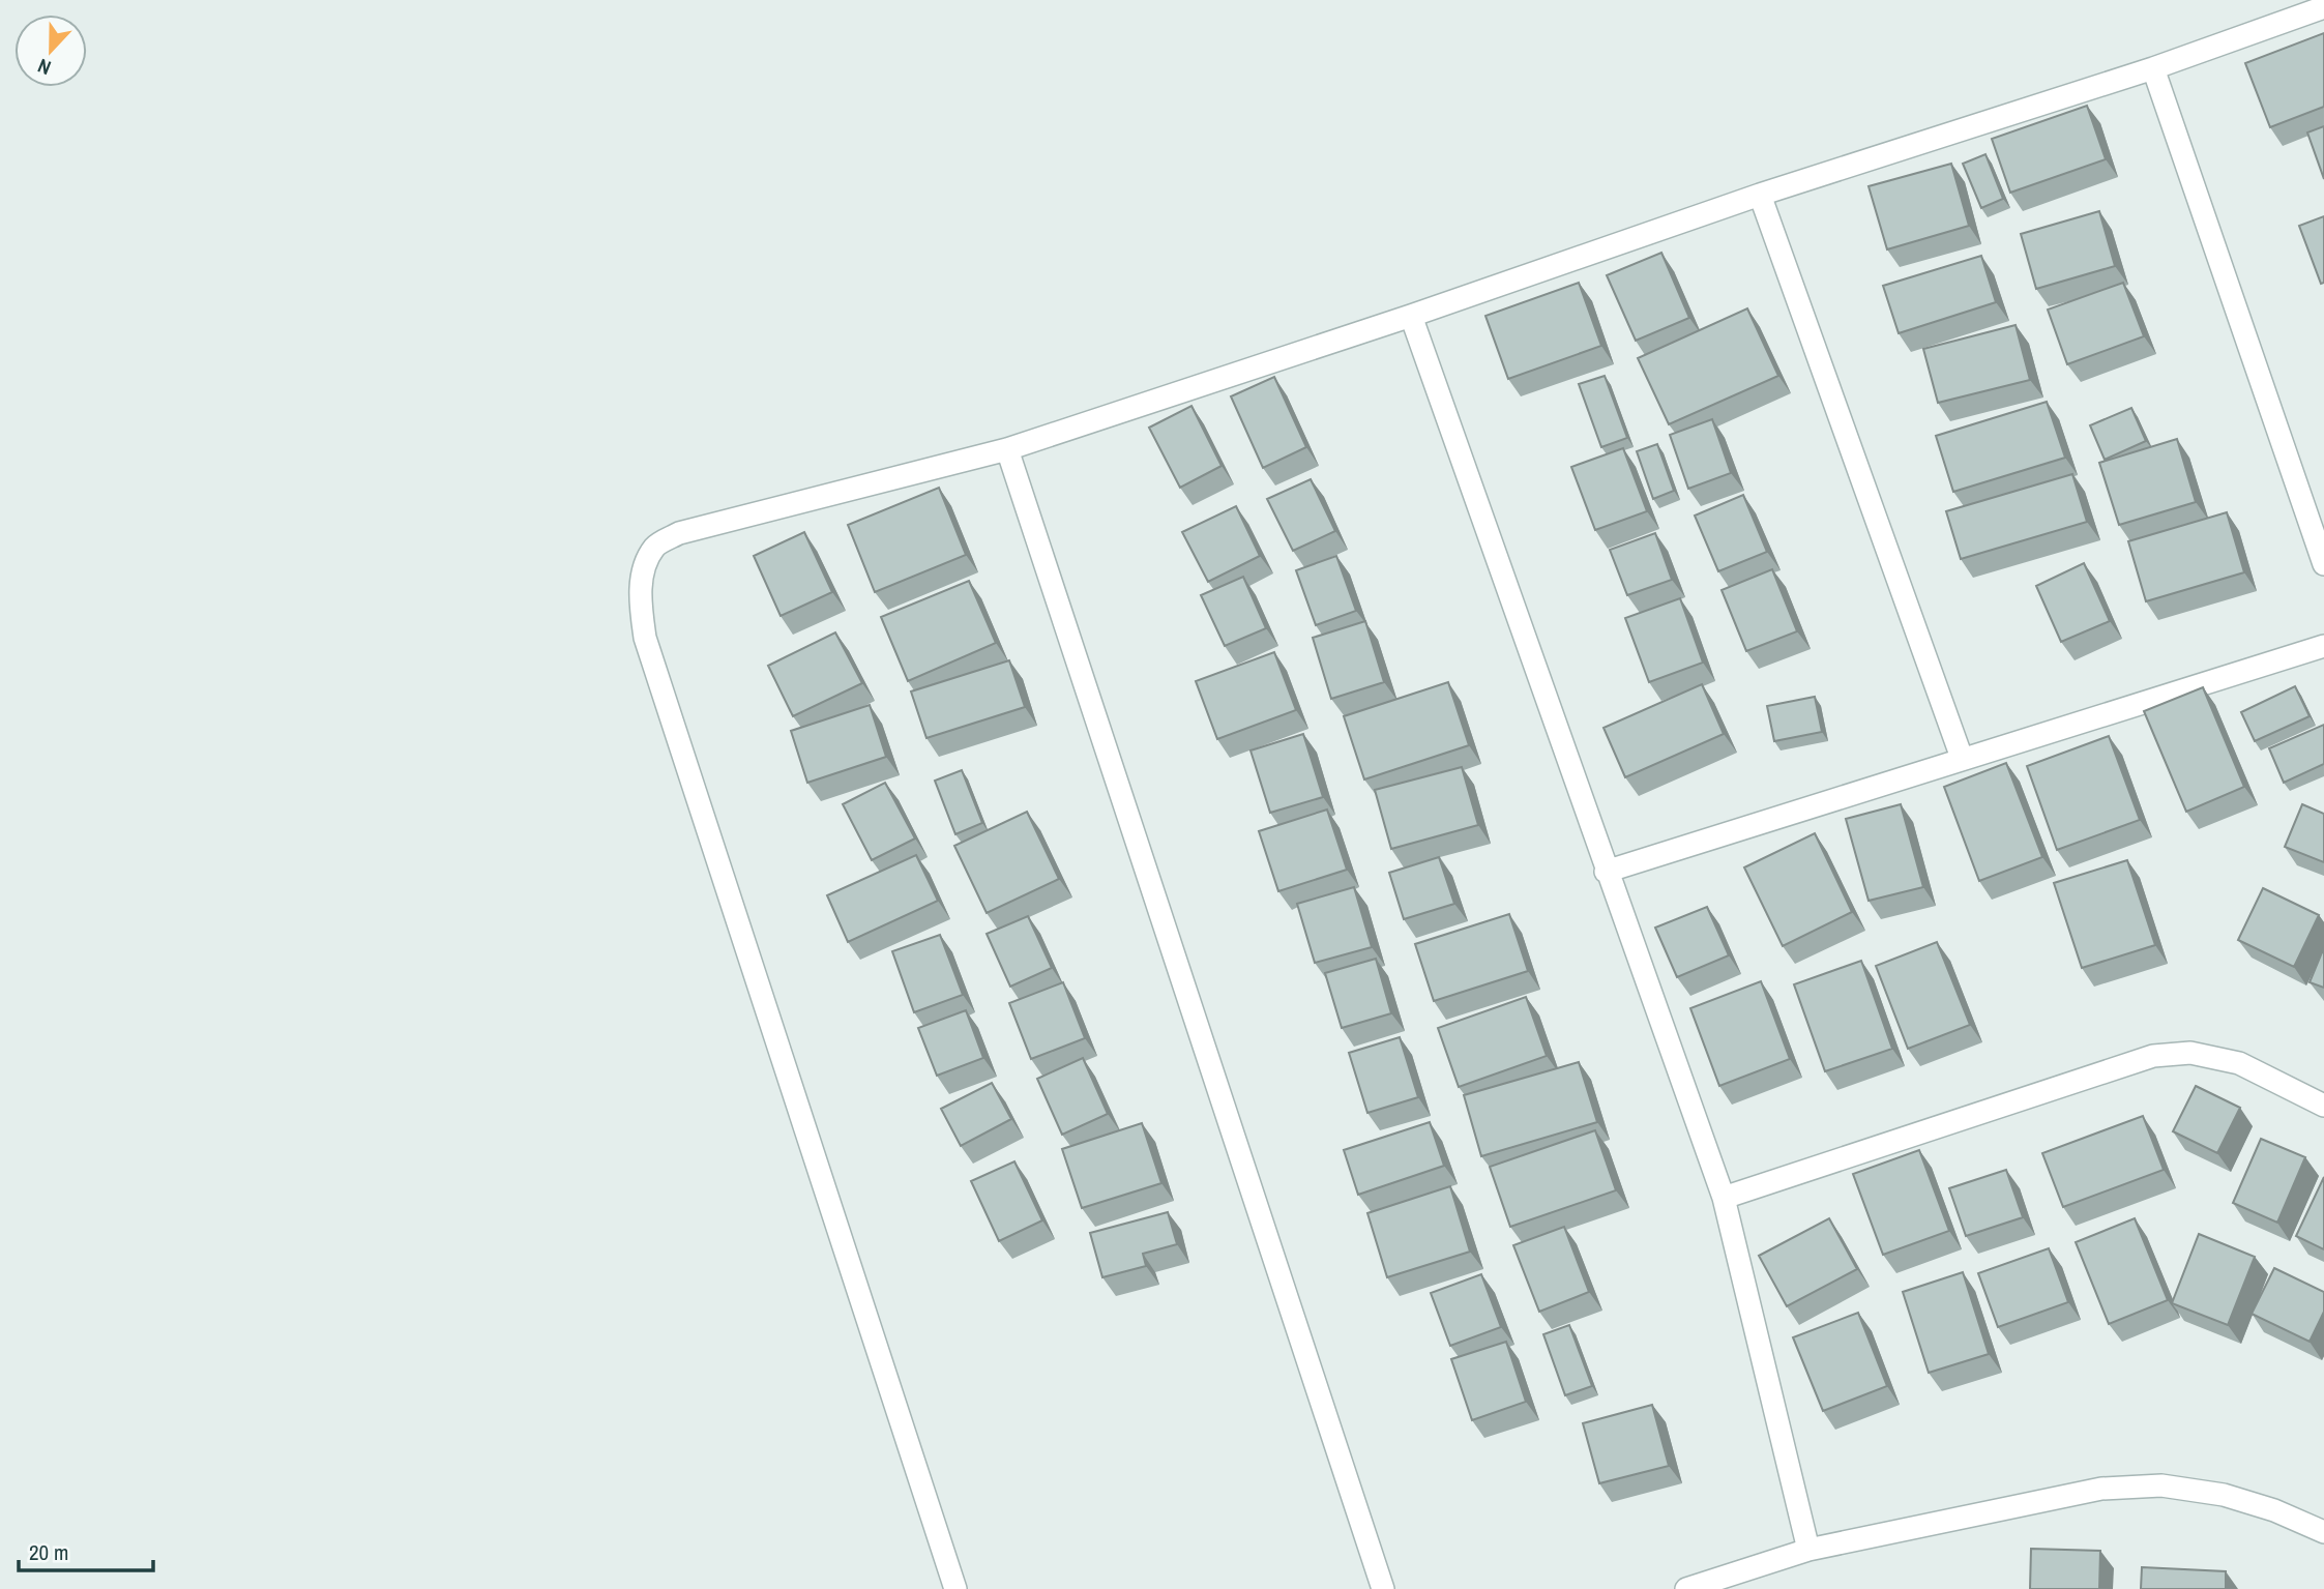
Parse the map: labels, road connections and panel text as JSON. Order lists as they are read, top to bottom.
{
  "scale_bar": "20 m",
  "north": "bottom"
}
